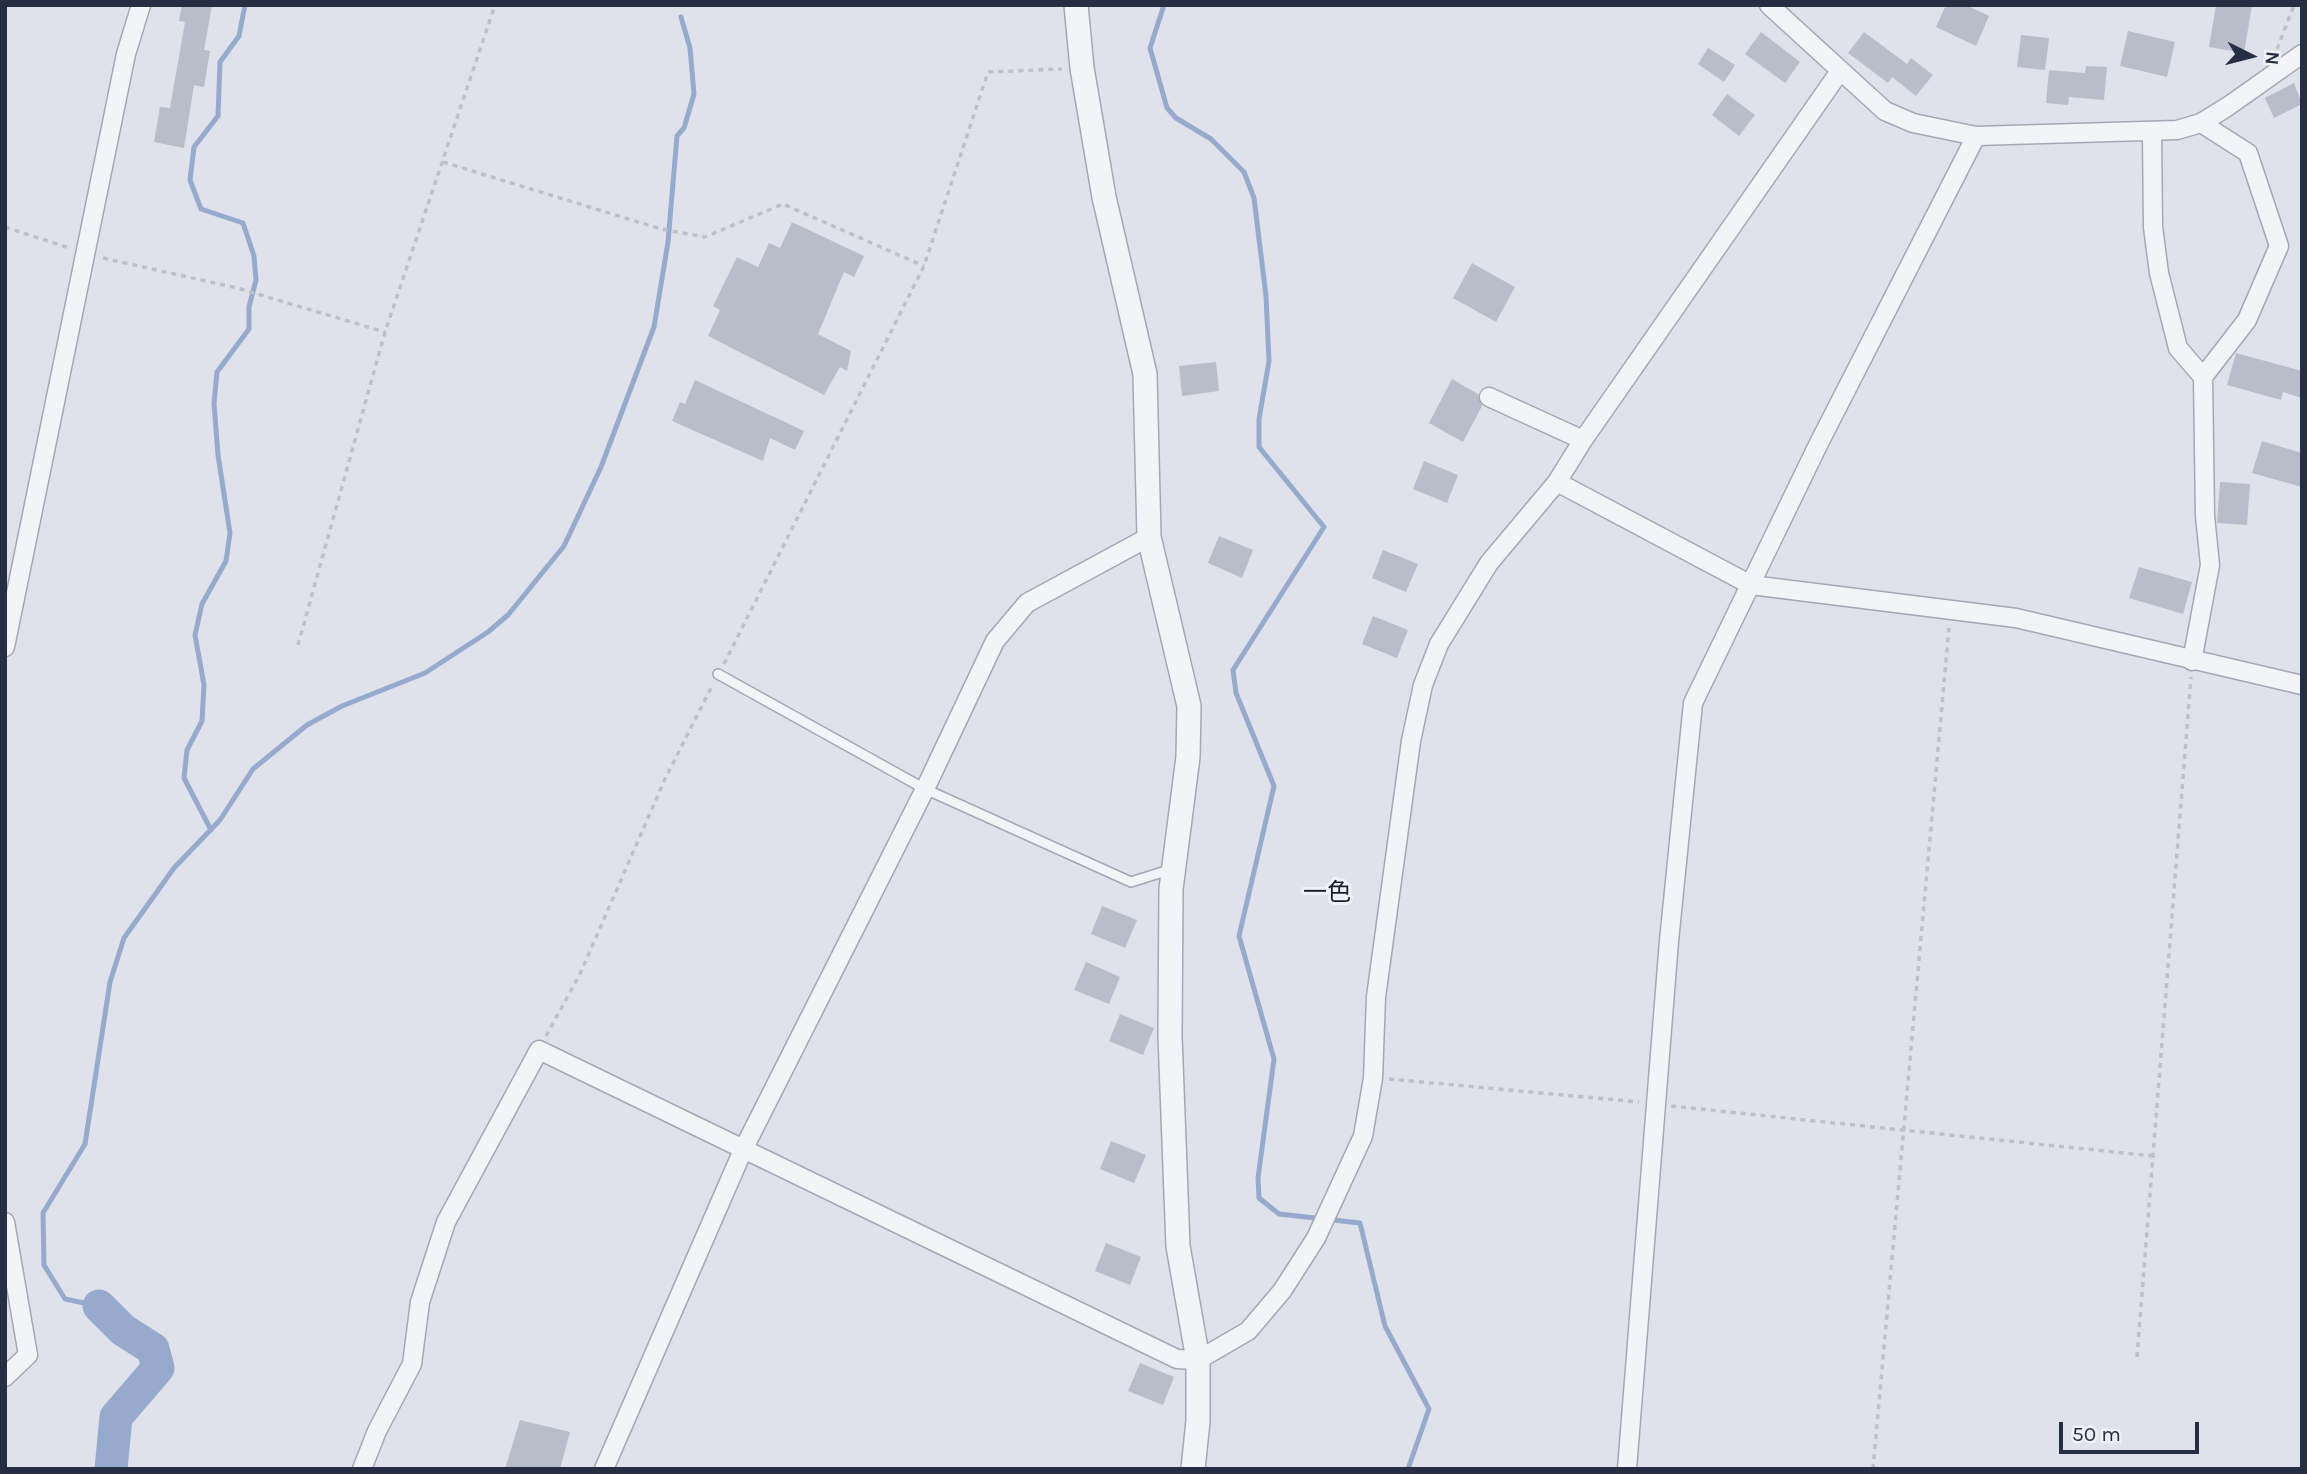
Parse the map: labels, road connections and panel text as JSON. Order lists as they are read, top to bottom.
{
  "districts": ["一色"],
  "scale_bar": "50 m",
  "north": "right"
}
